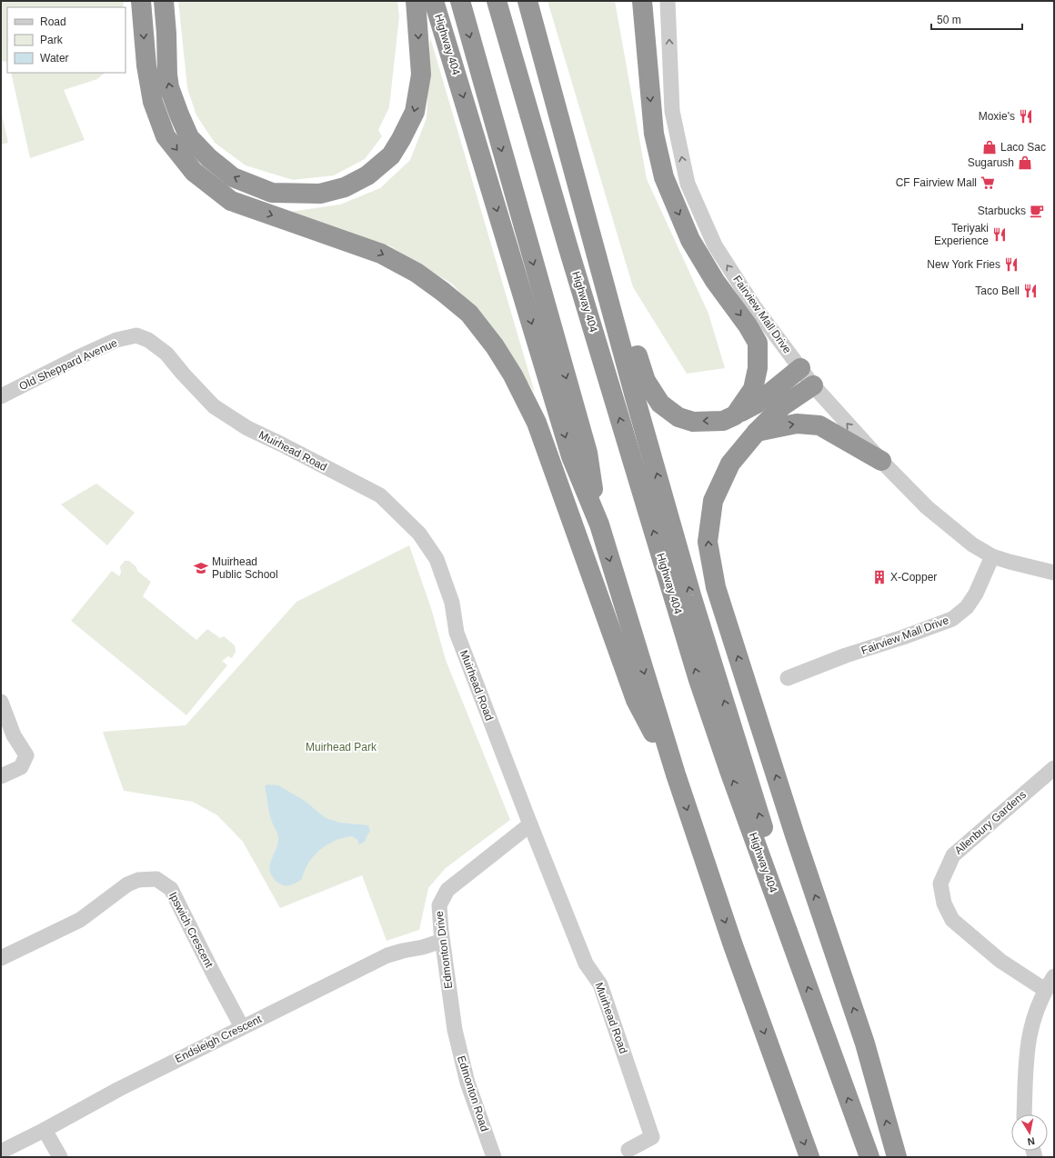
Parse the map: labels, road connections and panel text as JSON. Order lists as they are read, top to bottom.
{
  "streets": {
    "highway": ["Highway 404"],
    "street": [
      "Fairview Mall Drive",
      "Old Sheppard Avenue",
      "Muirhead Road",
      "Allenbury Gardens",
      "Ipswich Crescent",
      "Edmonton Drive",
      "Endsleigh Crescent",
      "Edmonton Road"
    ]
  },
  "crossings": [
    ["Old Sheppard Avenue", "Muirhead Road"],
    ["Muirhead Road", "Edmonton Drive"],
    ["Ipswich Crescent", "Endsleigh Crescent"],
    ["Edmonton Drive", "Endsleigh Crescent"],
    ["Edmonton Drive", "Edmonton Road"]
  ],
  "one_way": ["Fairview Mall Drive"],
  "parks": ["Muirhead Park"],
  "places": {
    "restaurant": [
      "Moxie's",
      "Teriyaki Experience",
      "New York Fries",
      "Taco Bell"
    ],
    "shop": ["Laco Sac", "Sugarush"],
    "supermarket": ["CF Fairview Mall"],
    "cafe": ["Starbucks"],
    "school or university": ["Muirhead Public School"],
    "building": ["X-Copper"]
  },
  "legend": ["Road", "Park", "Water"],
  "scale_bar": "50 m",
  "north": "bottom"
}
